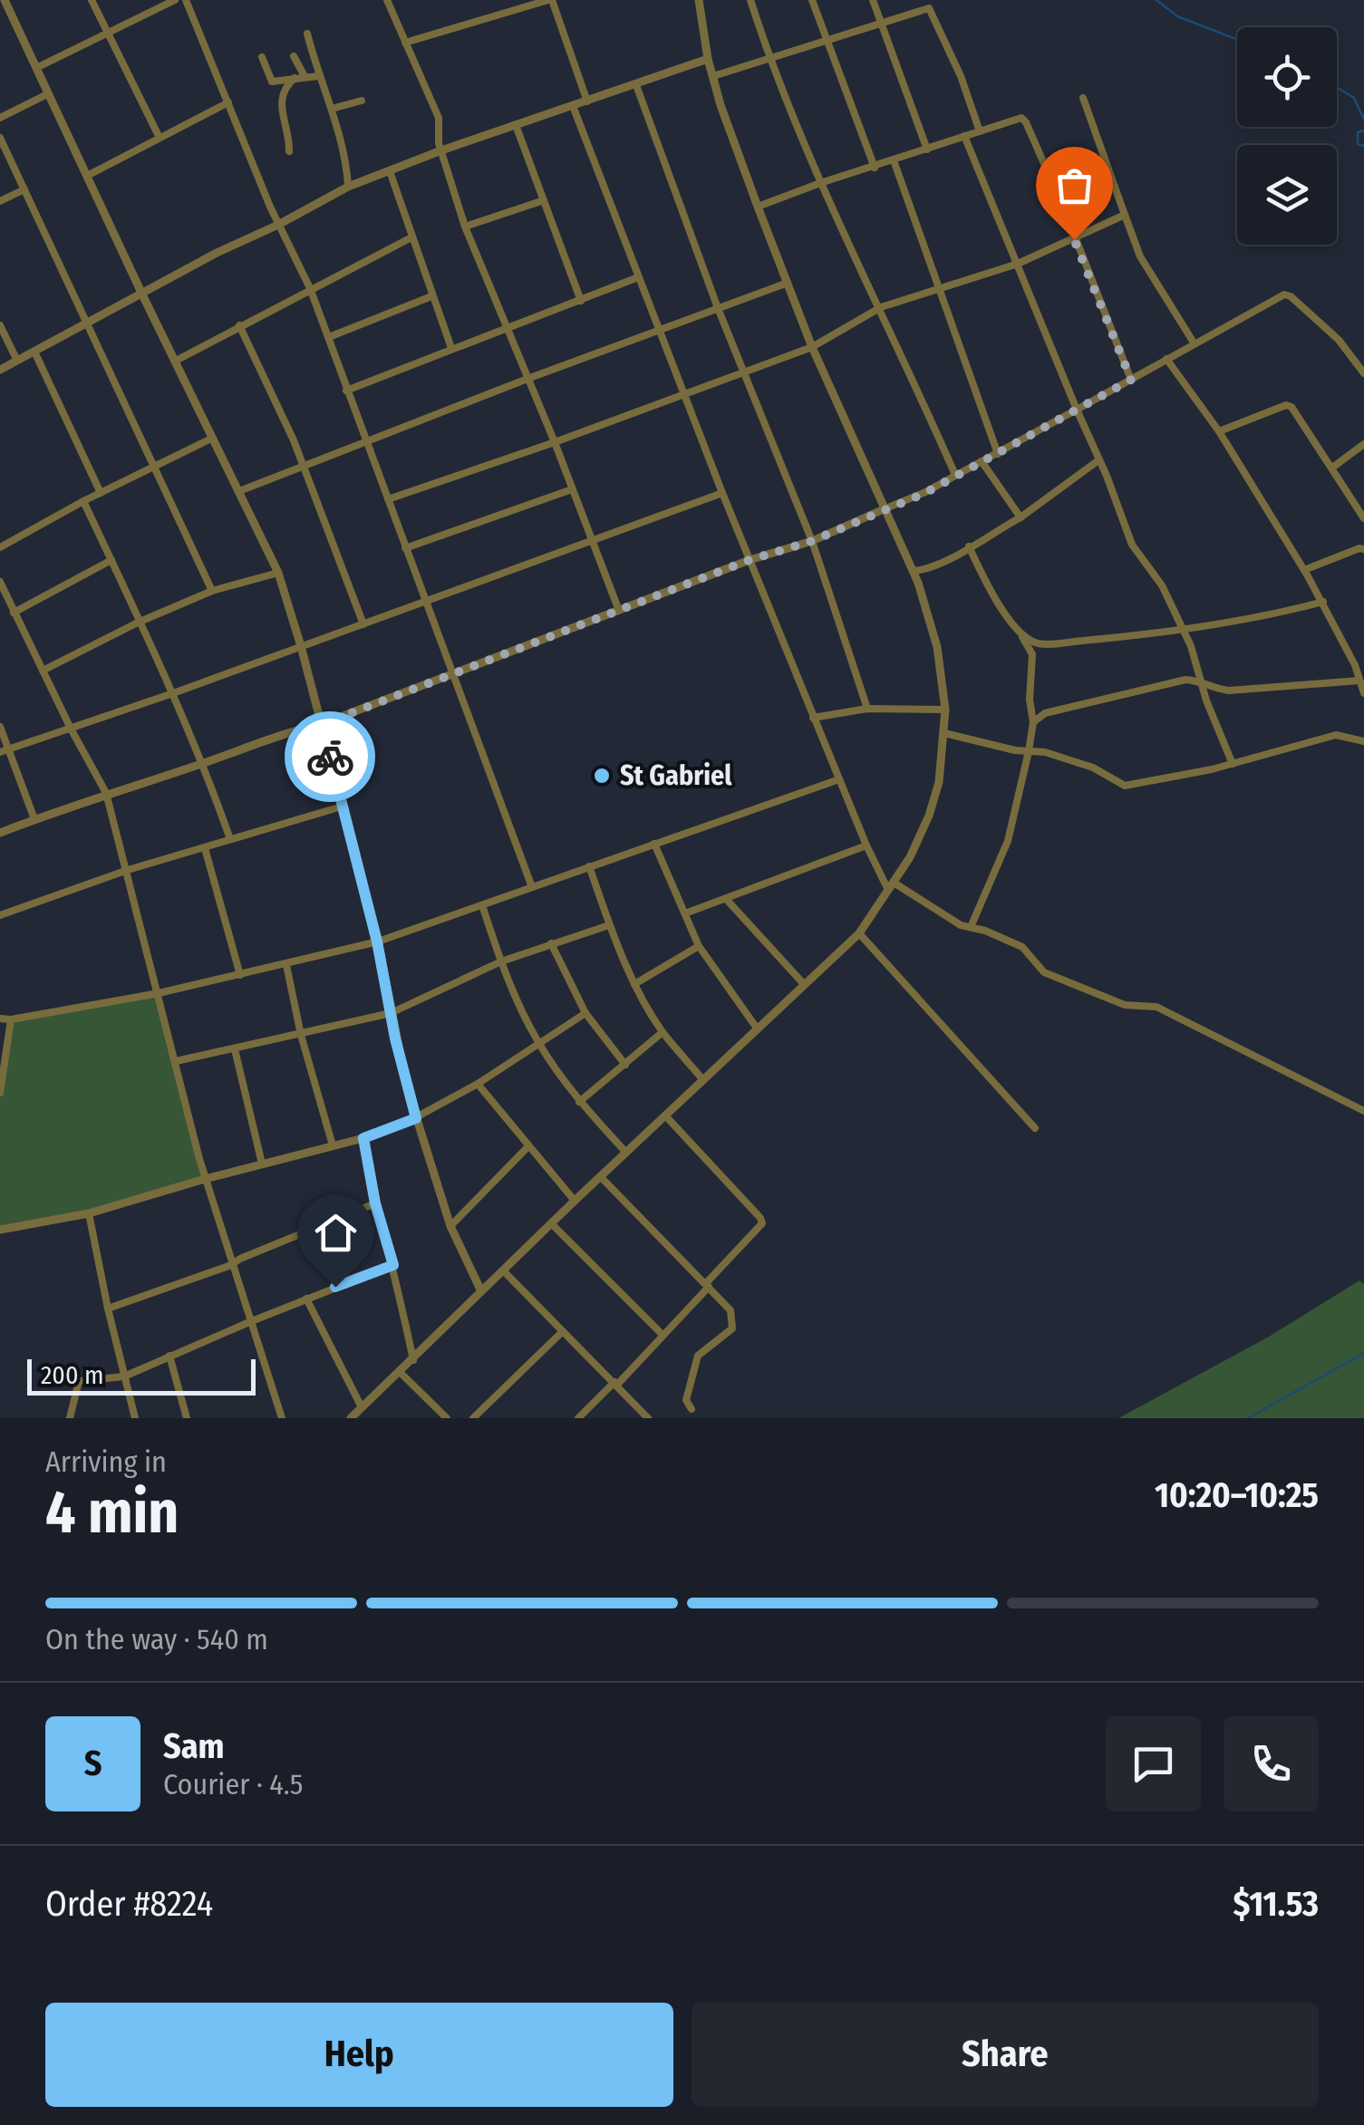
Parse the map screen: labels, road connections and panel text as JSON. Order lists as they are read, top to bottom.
{
  "places": ["St Gabriel"],
  "scale_bar": "200 m",
  "page": {
    "scale": "200 m",
    "heading": ["4 min", "Arriving in", "10:20–10:25"],
    "panel": [
      "Sam",
      "Courier · 4.5",
      "Order #8224",
      "$11.53"
    ],
    "bar": "On the way · 540 m",
    "round": "S",
    "buttons": ["Help", "Share"]
  }
}
